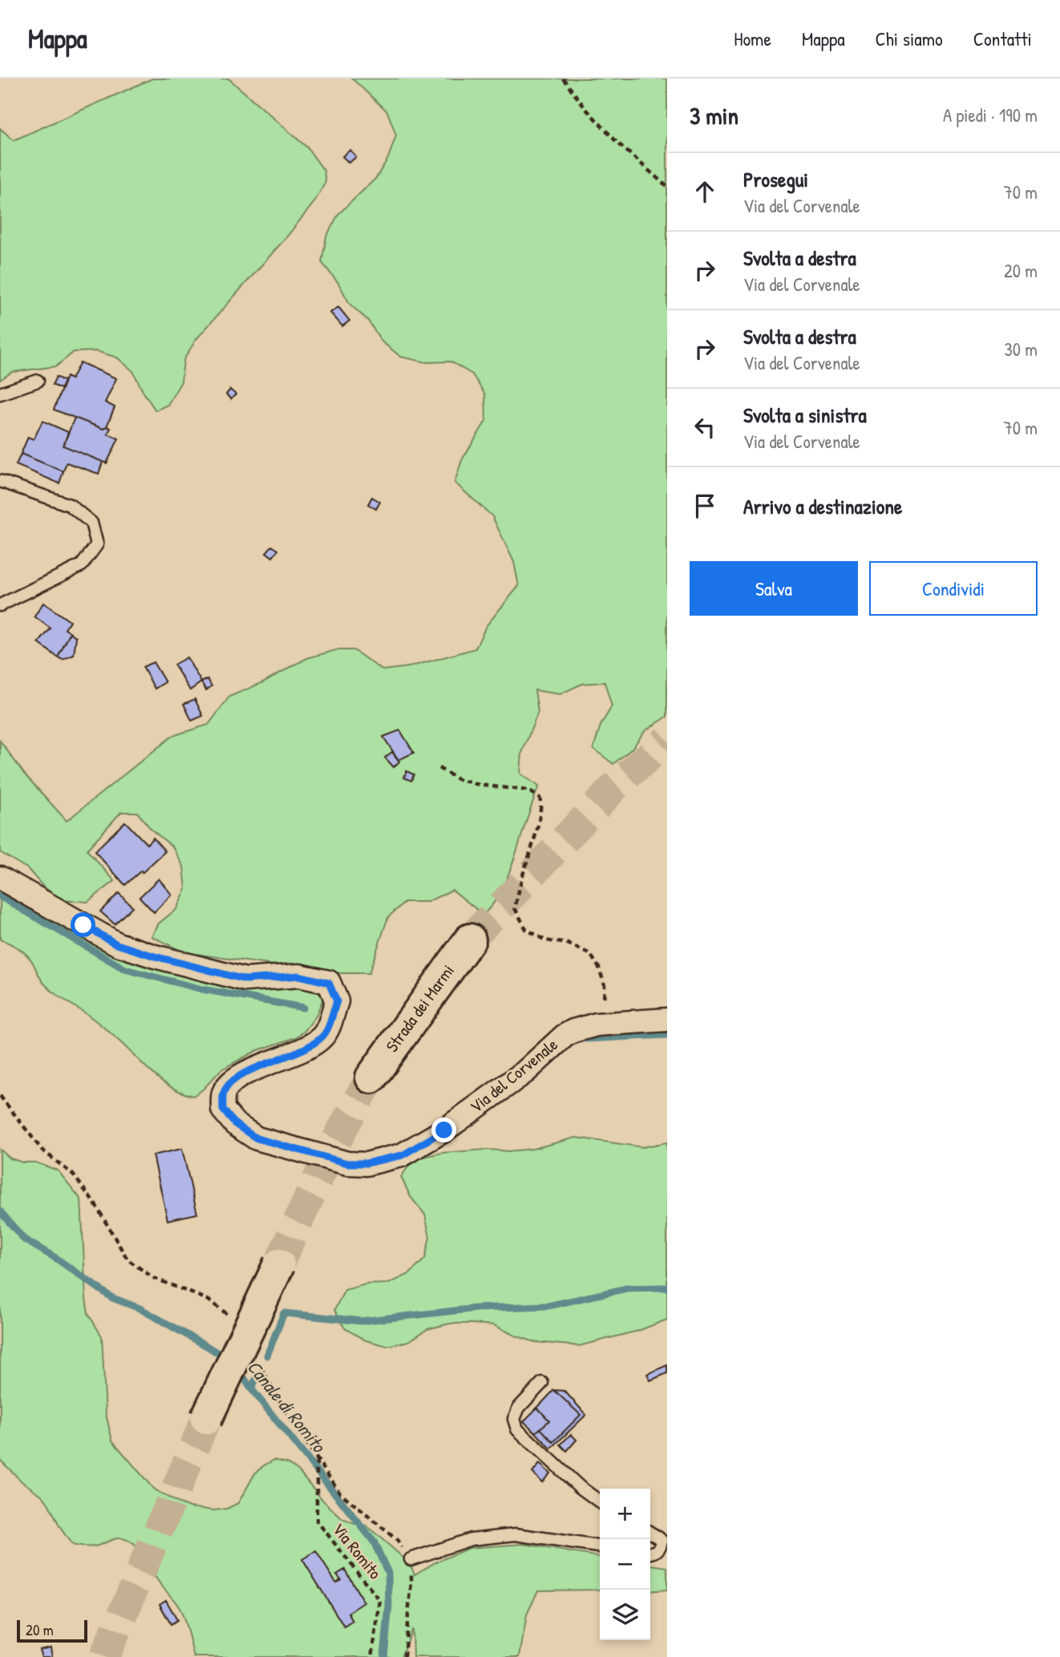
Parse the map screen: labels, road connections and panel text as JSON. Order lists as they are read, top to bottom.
{
  "streets": {
    "main road": ["Strada dei Marmi"],
    "street": ["Via del Corvenale"],
    "path": ["Via Romito"]
  },
  "water": ["Canale di Romito"],
  "scale_bar": "20 m",
  "page": {
    "header": "Mappa",
    "nav": [
      "Home",
      "Mappa",
      "Chi siamo",
      "Contatti"
    ],
    "heading": ["3 min", "A piedi · 190 m"],
    "list": [
      ["Prosegui", "Via del Corvenale", "70 m"],
      ["Svolta a destra", "Via del Corvenale", "20 m"],
      ["Svolta a destra", "Via del Corvenale", "30 m"],
      ["Svolta a sinistra", "Via del Corvenale", "70 m"],
      "Arrivo a destinazione"
    ],
    "buttons": ["Salva", "Condividi"],
    "map_buttons": ["+", "−"],
    "scale": "20 m"
  }
}
